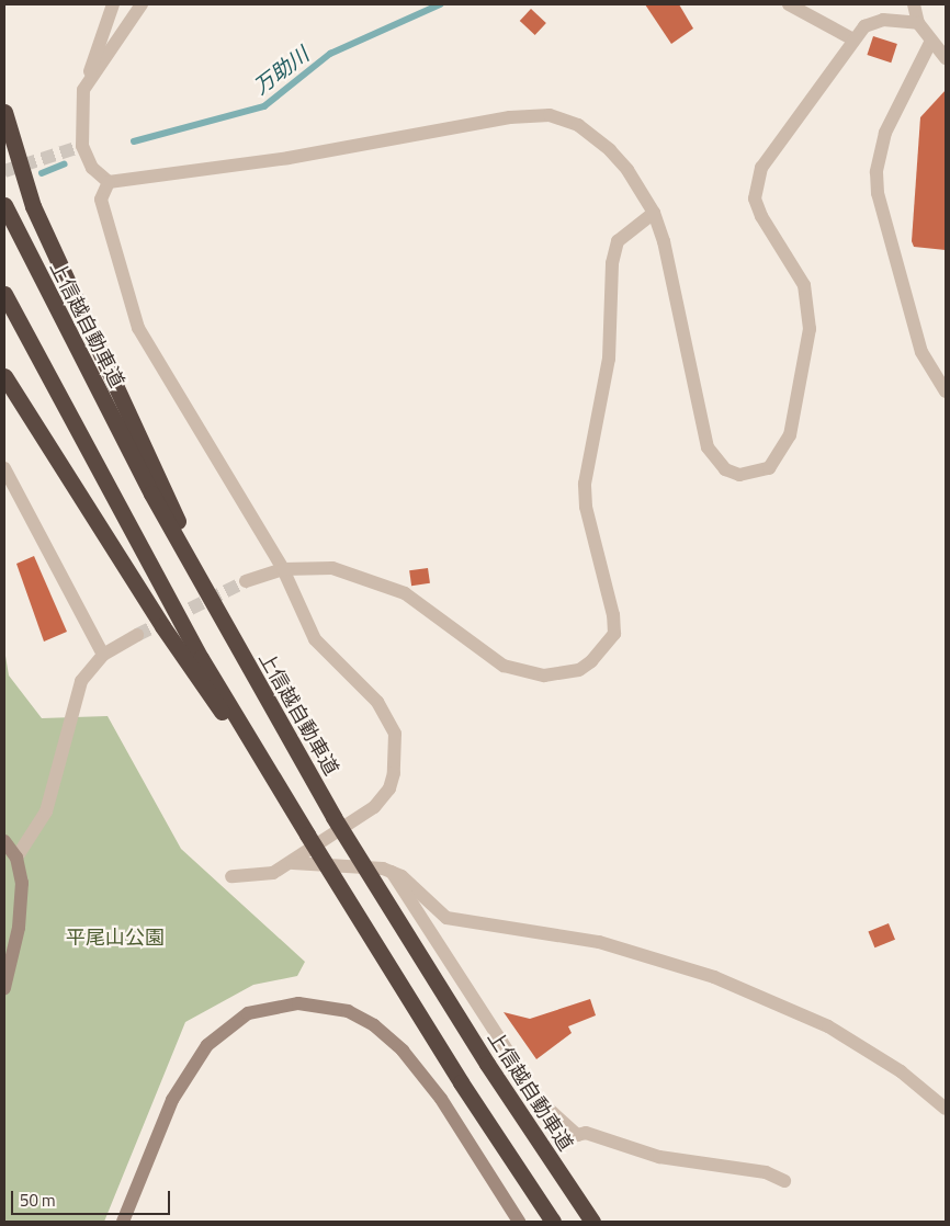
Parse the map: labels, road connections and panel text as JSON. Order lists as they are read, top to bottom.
{
  "streets": {
    "highway": ["上信越自動車道"]
  },
  "water": ["万助川"],
  "parks": ["平尾山公園"],
  "scale_bar": "50 m"
}
